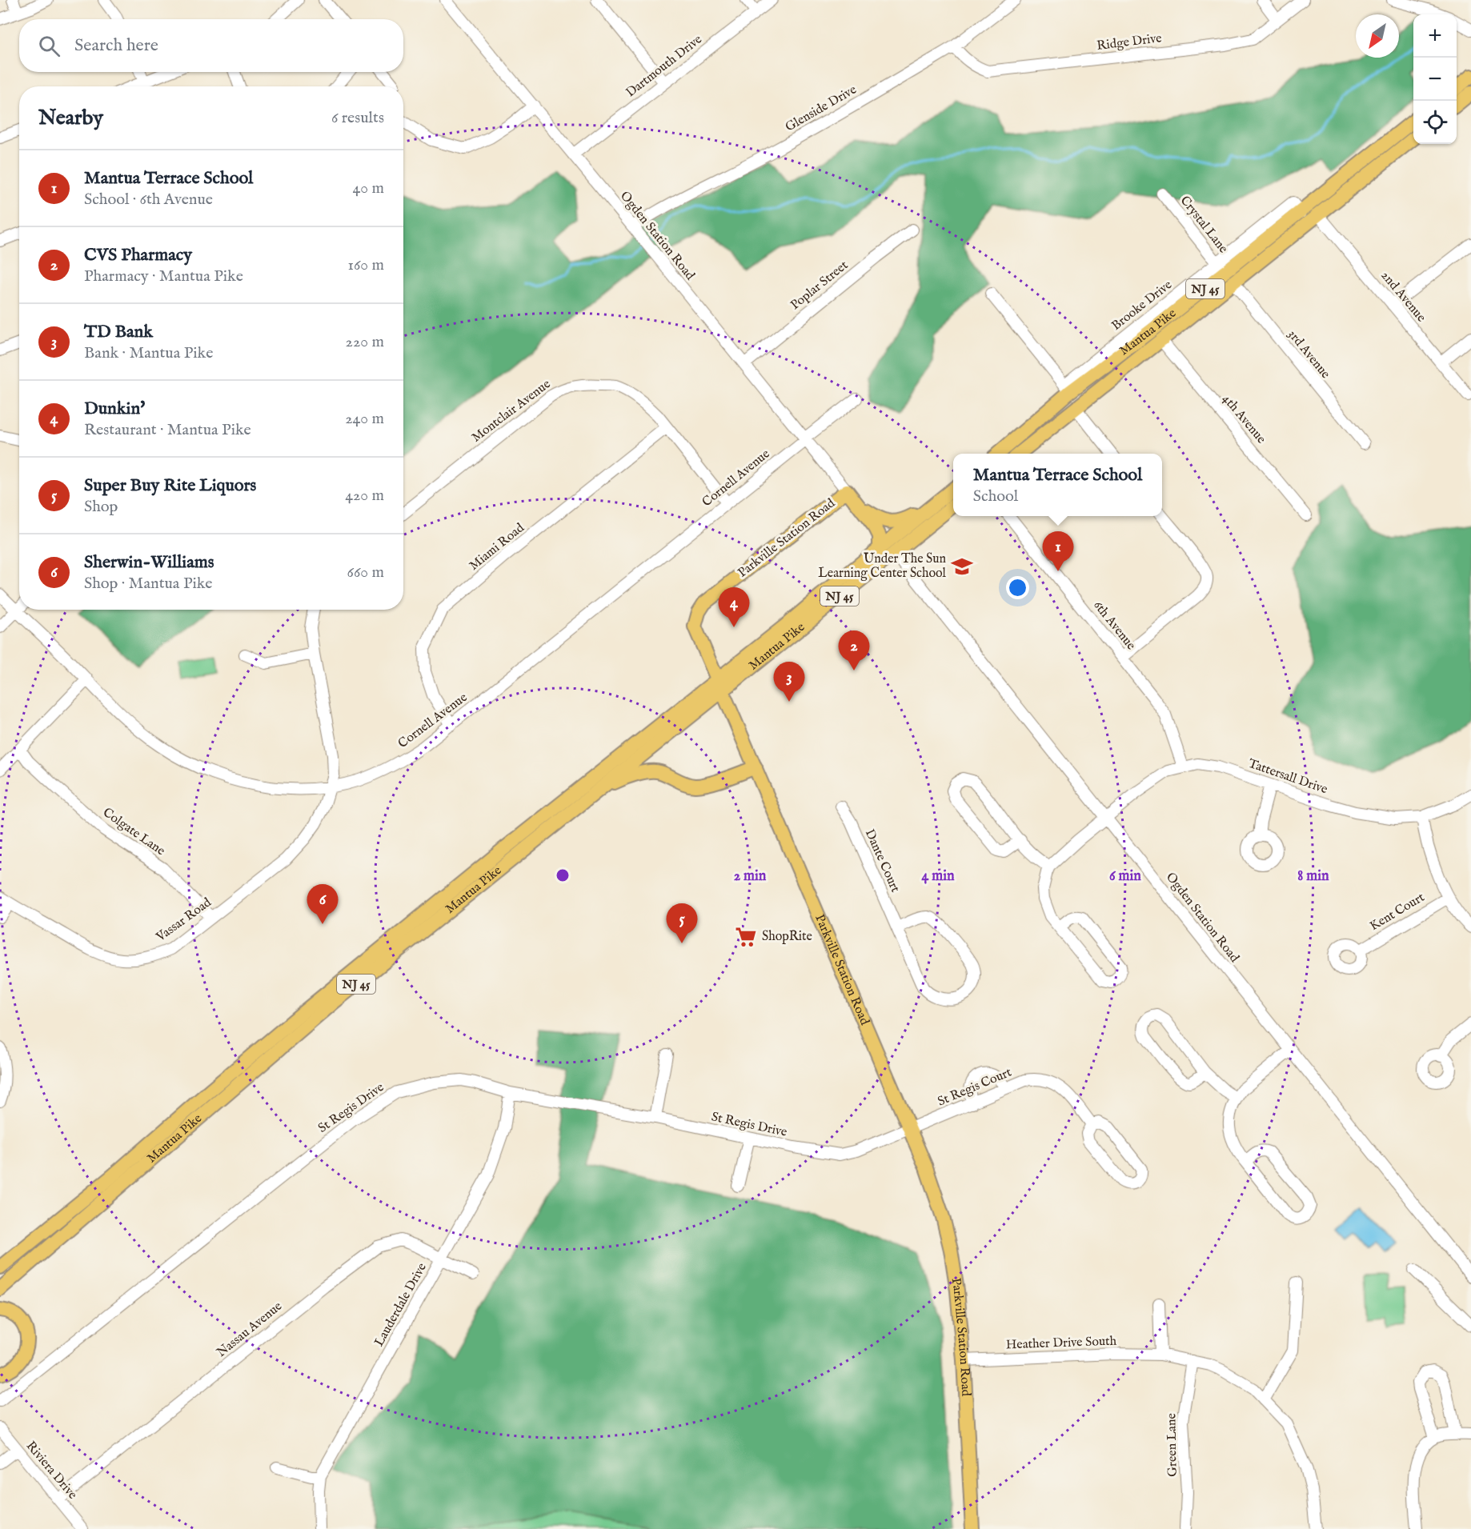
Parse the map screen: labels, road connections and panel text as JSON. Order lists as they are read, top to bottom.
{
  "streets": {
    "main road": ["NJ 45", "Mantua Pike", "Parkville Station Road"],
    "street": [
      "Ridge Drive",
      "Dartmouth Drive",
      "Glenside Drive",
      "Crystal Lane",
      "Ogden Station Road",
      "Poplar Street",
      "2nd Avenue",
      "3rd Avenue",
      "Montclair Avenue",
      "4th Avenue",
      "Cornell Avenue",
      "Miami Road",
      "6th Avenue",
      "Tattersall Drive",
      "Colgate Lane",
      "Dante Court",
      "Kent Court",
      "Vassar Road",
      "St Regis Court",
      "St Regis Drive",
      "Lauderdale Drive",
      "Nassau Avenue",
      "Heather Drive South",
      "Green Lane",
      "Riviera Drive"
    ]
  },
  "crossings": [
    ["Ridge Drive", "Glenside Drive"],
    ["Dartmouth Drive", "Ogden Station Road"],
    ["Glenside Drive", "Ogden Station Road"],
    ["Crystal Lane", "Mantua Pike"],
    ["Crystal Lane", "3rd Avenue"],
    ["Ogden Station Road", "Poplar Street"],
    ["Ogden Station Road", "Mantua Pike"],
    ["Ogden Station Road", "Cornell Avenue"],
    ["Ogden Station Road", "Parkville Station Road"],
    ["Ogden Station Road", "Tattersall Drive"],
    ["2nd Avenue", "Mantua Pike"],
    ["Mantua Pike", "3rd Avenue"],
    ["Mantua Pike", "4th Avenue"],
    ["Mantua Pike", "Parkville Station Road"],
    ["Montclair Avenue", "Cornell Avenue"],
    ["Montclair Avenue", "Miami Road"],
    ["Cornell Avenue", "Miami Road"],
    ["Cornell Avenue", "Vassar Road"],
    ["Parkville Station Road", "St Regis Court"],
    ["Parkville Station Road", "St Regis Drive"],
    ["Parkville Station Road", "Heather Drive South"],
    ["6th Avenue", "Tattersall Drive"],
    ["Colgate Lane", "Vassar Road"],
    ["St Regis Court", "St Regis Drive"],
    ["St Regis Drive", "Lauderdale Drive"],
    ["Lauderdale Drive", "Nassau Avenue"],
    ["Nassau Avenue", "Riviera Drive"],
    ["Heather Drive South", "Green Lane"]
  ],
  "places": {
    "school or university": ["Under The Sun Learning Center School"],
    "supermarket": ["ShopRite"]
  },
  "north": "bottom left",
  "page": {
    "map_buttons": ["+", "−"],
    "search": "Search here",
    "heading": ["Nearby", "6 results"],
    "list": [
      {
        "mark": "1",
        "name": "Mantua Terrace School",
        "note": "School · 6th Avenue",
        "value": "40 m"
      },
      {
        "mark": "2",
        "name": "CVS Pharmacy",
        "note": "Pharmacy · Mantua Pike",
        "value": "160 m"
      },
      {
        "mark": "3",
        "name": "TD Bank",
        "note": "Bank · Mantua Pike",
        "value": "220 m"
      },
      {
        "mark": "4",
        "name": "Dunkin'",
        "note": "Restaurant · Mantua Pike",
        "value": "240 m"
      },
      {
        "mark": "5",
        "name": "Super Buy Rite Liquors",
        "note": "Shop",
        "value": "420 m"
      },
      {
        "mark": "6",
        "name": "Sherwin-Williams",
        "note": "Shop · Mantua Pike",
        "value": "660 m"
      }
    ],
    "popup": ["Mantua Terrace School", "School"],
    "pins": [
      "1",
      "4",
      "2",
      "3",
      "6",
      "5"
    ]
  },
  "rings": [
    "2 min",
    "4 min",
    "6 min",
    "8 min"
  ]
}
